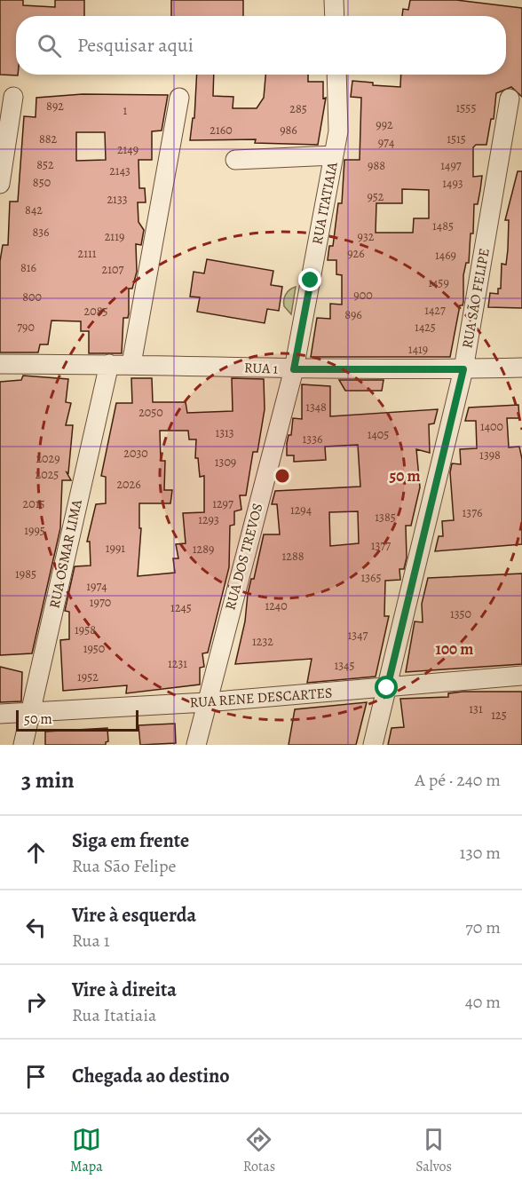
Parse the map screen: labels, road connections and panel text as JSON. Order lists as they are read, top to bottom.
{
  "streets": {
    "street": [
      "RUA ITATIAIA",
      "RUA SÃO FELIPE",
      "RUA 1",
      "RUA OSMAR LIMA",
      "RUA DOS TREVOS",
      "RUA RENE DESCARTES"
    ]
  },
  "crossings": [
    ["RUA ITATIAIA", "RUA 1"],
    ["RUA ITATIAIA", "RUA DOS TREVOS"],
    ["RUA SÃO FELIPE", "RUA 1"],
    ["RUA SÃO FELIPE", "RUA RENE DESCARTES"],
    ["RUA 1", "RUA OSMAR LIMA"],
    ["RUA 1", "RUA DOS TREVOS"],
    ["RUA OSMAR LIMA", "RUA RENE DESCARTES"],
    ["RUA DOS TREVOS", "RUA RENE DESCARTES"]
  ],
  "house_numbers": [
    "892",
    "1555",
    "285",
    "1",
    "992",
    "2160",
    "986",
    "882",
    "1515",
    "974",
    "2149",
    "852",
    "988",
    "1497",
    "2143",
    "850",
    "1493",
    "952",
    "2133",
    "842",
    "1485",
    "836",
    "2119",
    "932",
    "2111",
    "926",
    "1469",
    "816",
    "2107",
    "1459",
    "900",
    "800",
    "1427",
    "2085",
    "896",
    "790",
    "1425",
    "1419",
    "1348",
    "2050",
    "1400",
    "1313",
    "1405",
    "1336",
    "2030",
    "1398",
    "2029",
    "1309",
    "2025",
    "2026",
    "2015",
    "1297",
    "1294",
    "1376",
    "1385",
    "1293",
    "1995",
    "1377",
    "1991",
    "1289",
    "1288",
    "1985",
    "1365",
    "1974",
    "1970",
    "1240",
    "1245",
    "1350",
    "1958",
    "1347",
    "1232",
    "1950",
    "1231",
    "1345",
    "1952",
    "131",
    "125"
  ],
  "scale_bar": "50 m",
  "page": {
    "search": "Pesquisar aqui",
    "scale": "50 m",
    "heading": ["3 min", "A pé · 240 m"],
    "list": [
      ["Siga em frente", "Rua São Felipe", "130 m"],
      ["Vire à esquerda", "Rua 1", "70 m"],
      ["Vire à direita", "Rua Itatiaia", "40 m"],
      "Chegada ao destino"
    ],
    "nav": ["Mapa", "Rotas", "Salvos"]
  },
  "rings": ["50 m", "100 m"]
}
